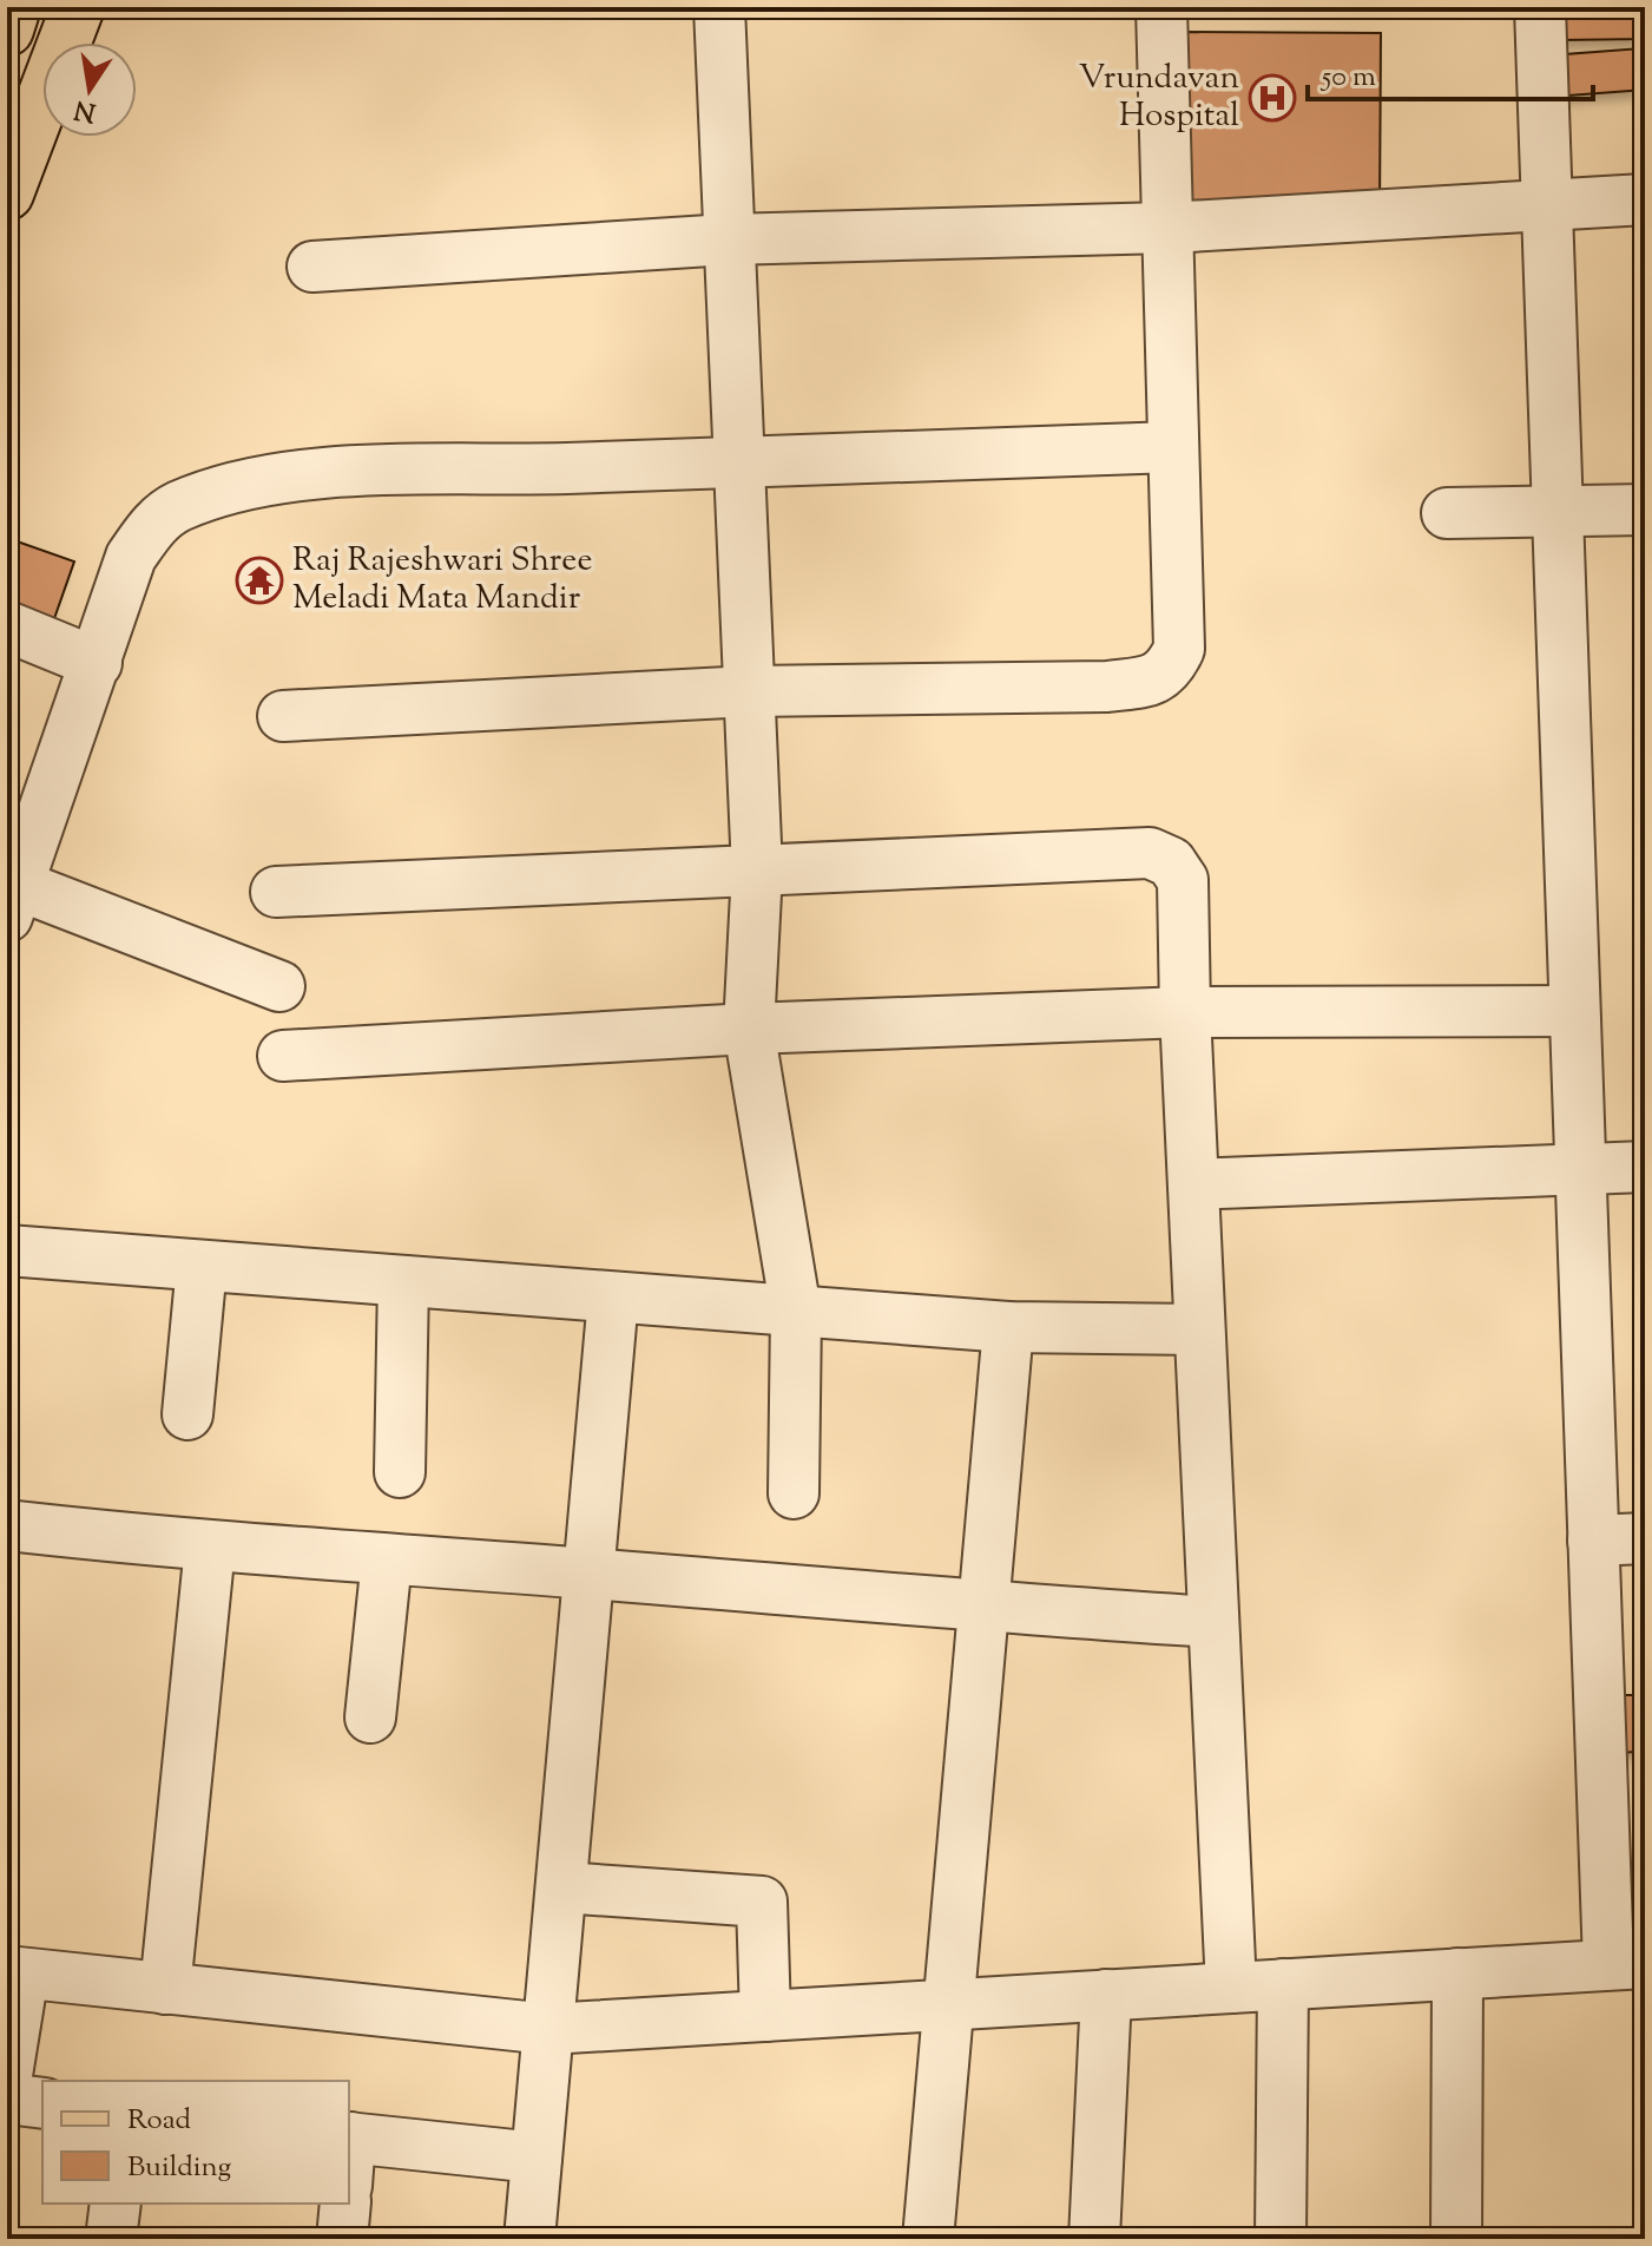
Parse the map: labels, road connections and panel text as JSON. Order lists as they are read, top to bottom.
{
  "places": {
    "hospital": ["Vrundavan Hospital"],
    "temple": ["Raj Rajeshwari Shree Meladi Mata Mandir"]
  },
  "legend": ["Road", "Building"],
  "scale_bar": "50 m",
  "north": "bottom"
}
